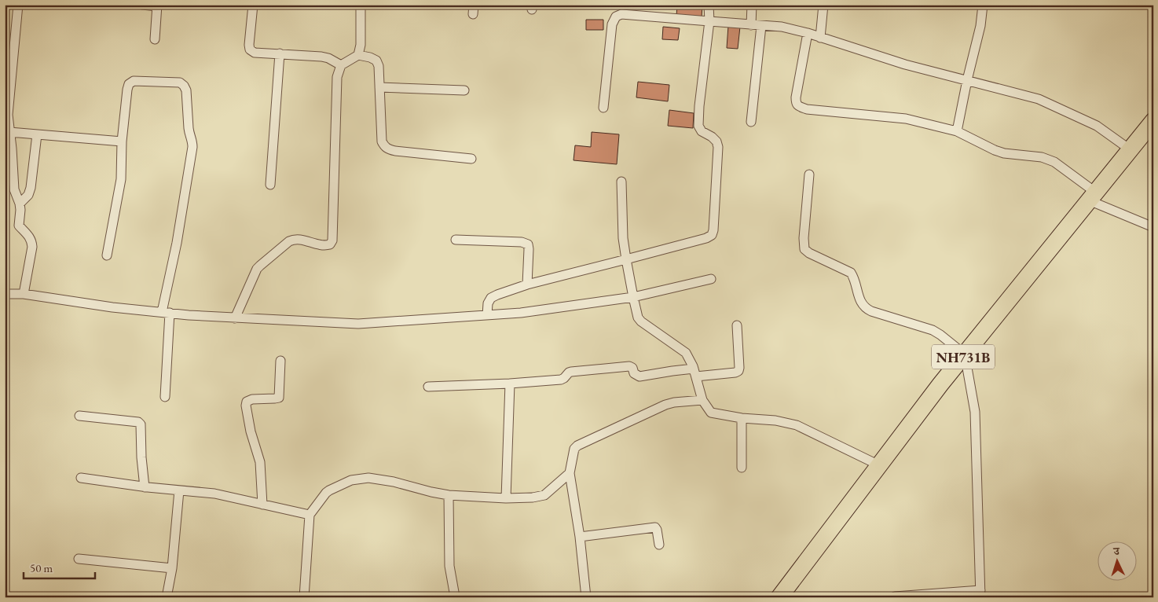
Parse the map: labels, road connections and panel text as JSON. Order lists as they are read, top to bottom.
{
  "streets": {
    "highway": ["NH731B"]
  },
  "scale_bar": "50 m",
  "north": "top"
}
